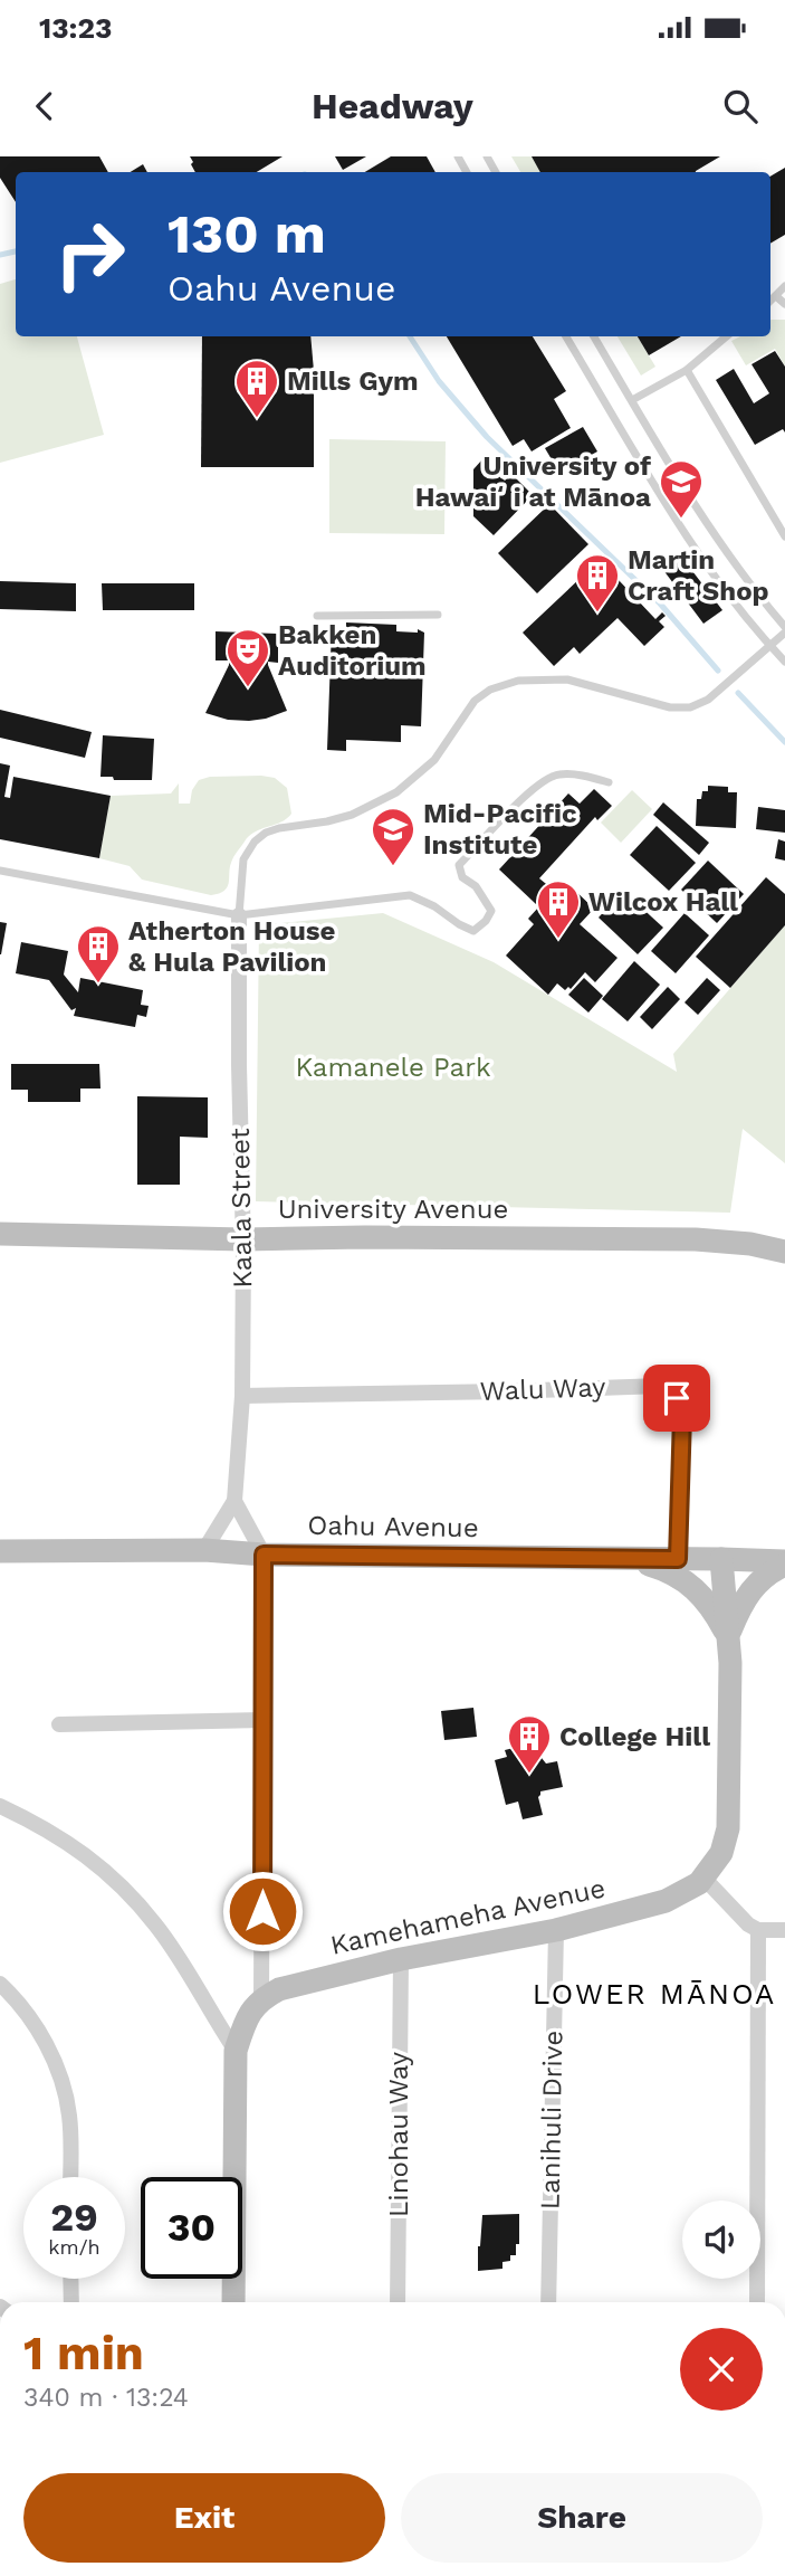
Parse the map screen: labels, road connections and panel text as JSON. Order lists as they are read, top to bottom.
{
  "streets": {
    "street": [
      "Kaala Street",
      "University Avenue",
      "Walu Way",
      "Oahu Avenue",
      "Kamehameha Avenue",
      "Lanihuli Drive",
      "Linohau Way"
    ]
  },
  "crossings": [
    ["Kaala Street", "University Avenue"],
    ["Kaala Street", "Walu Way"],
    ["Kaala Street", "Oahu Avenue"],
    ["Walu Way", "Oahu Avenue"],
    ["Oahu Avenue", "Kamehameha Avenue"],
    ["Kamehameha Avenue", "Lanihuli Drive"],
    ["Kamehameha Avenue", "Linohau Way"]
  ],
  "districts": ["LOWER MĀNOA"],
  "parks": ["Kamanele Park"],
  "places": {
    "building": [
      "Mills Gym",
      "Martin Craft Shop",
      "Wilcox Hall",
      "Atherton House & Hula Pavilion",
      "College Hill"
    ],
    "school or university": ["University of Hawaiʻi at Mānoa", "Mid-Pacific Institute"],
    "theatre": ["Bakken Auditorium"]
  },
  "page": {
    "status": "13:23",
    "header": "Headway",
    "turn": ["130 m", "Oahu Avenue"],
    "speed": "29 km/h",
    "limit": "30",
    "heading": ["1 min", "340 m · 13:24"],
    "buttons": ["Exit", "Share"]
  }
}
